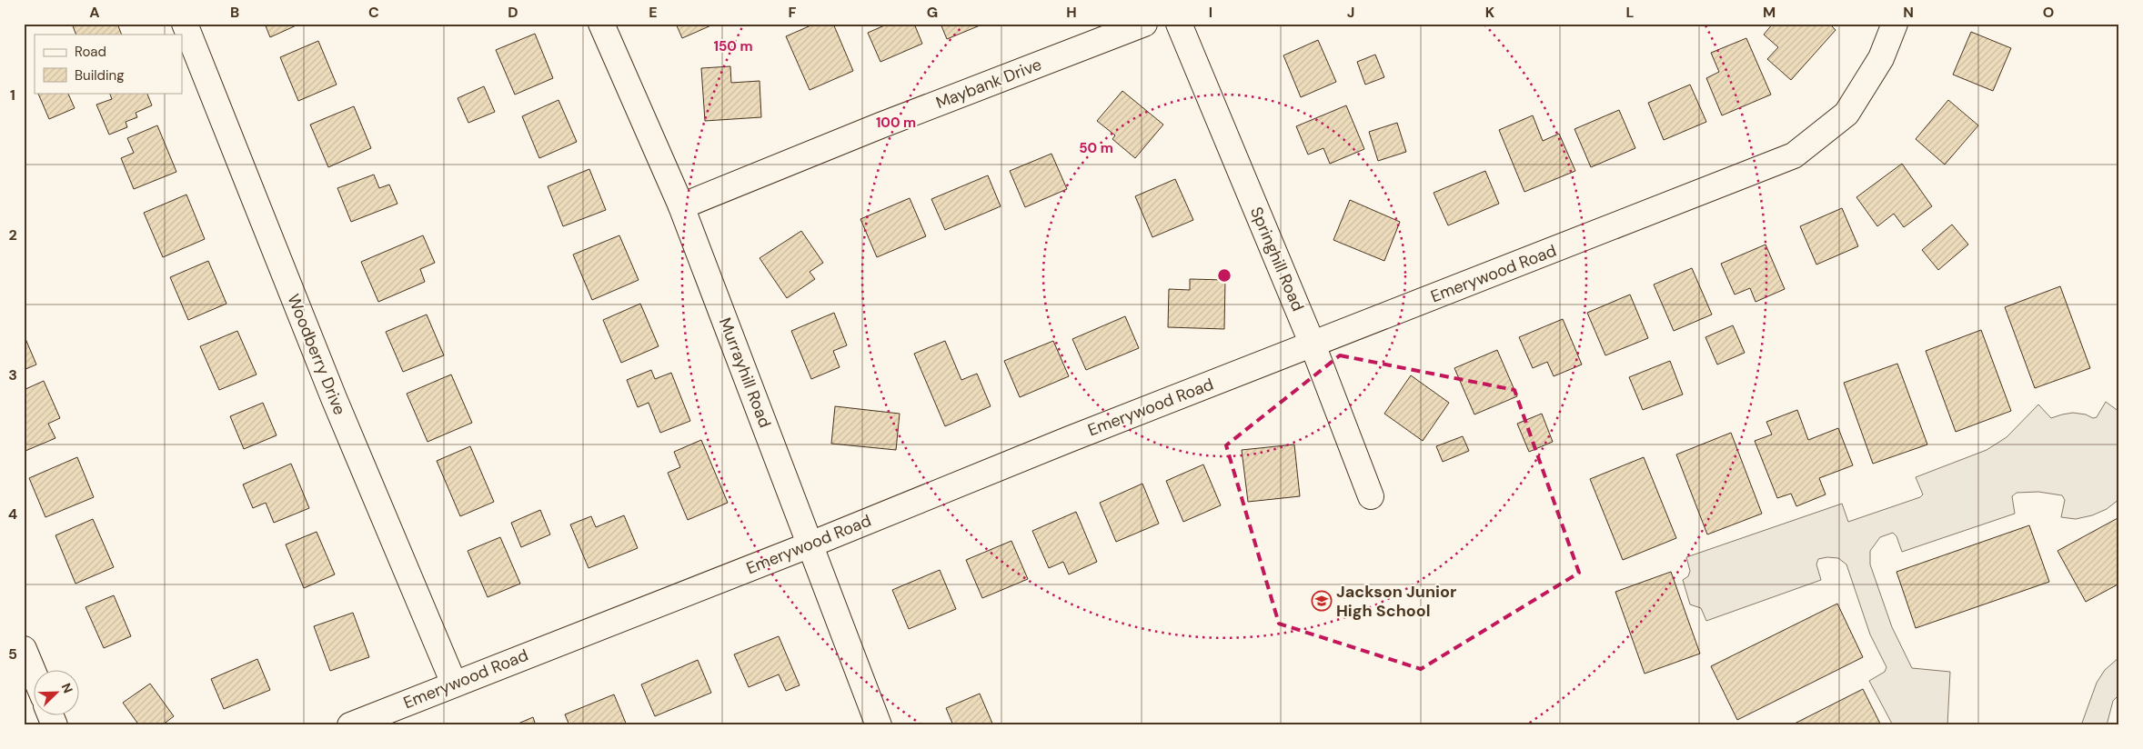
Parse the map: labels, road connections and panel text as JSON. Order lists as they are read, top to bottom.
{
  "streets": {
    "street": [
      "Maybank Drive",
      "Springhill Road",
      "Emerywood Road",
      "Woodberry Drive",
      "Murrayhill Road"
    ]
  },
  "crossings": [
    ["Maybank Drive", "Murrayhill Road"],
    ["Springhill Road", "Emerywood Road"],
    ["Emerywood Road", "Woodberry Drive"],
    ["Emerywood Road", "Murrayhill Road"]
  ],
  "places": {
    "school or university": ["Jackson Junior High School"]
  },
  "legend": ["Road", "Building"],
  "north": "top right",
  "grid": {
    "columns": [
      "A",
      "B",
      "C",
      "D",
      "E",
      "F",
      "G",
      "H",
      "I",
      "J",
      "K",
      "L",
      "M",
      "N",
      "O"
    ],
    "rows": [
      "1",
      "2",
      "3",
      "4",
      "5"
    ]
  },
  "rings": ["150 m", "100 m", "50 m"]
}
